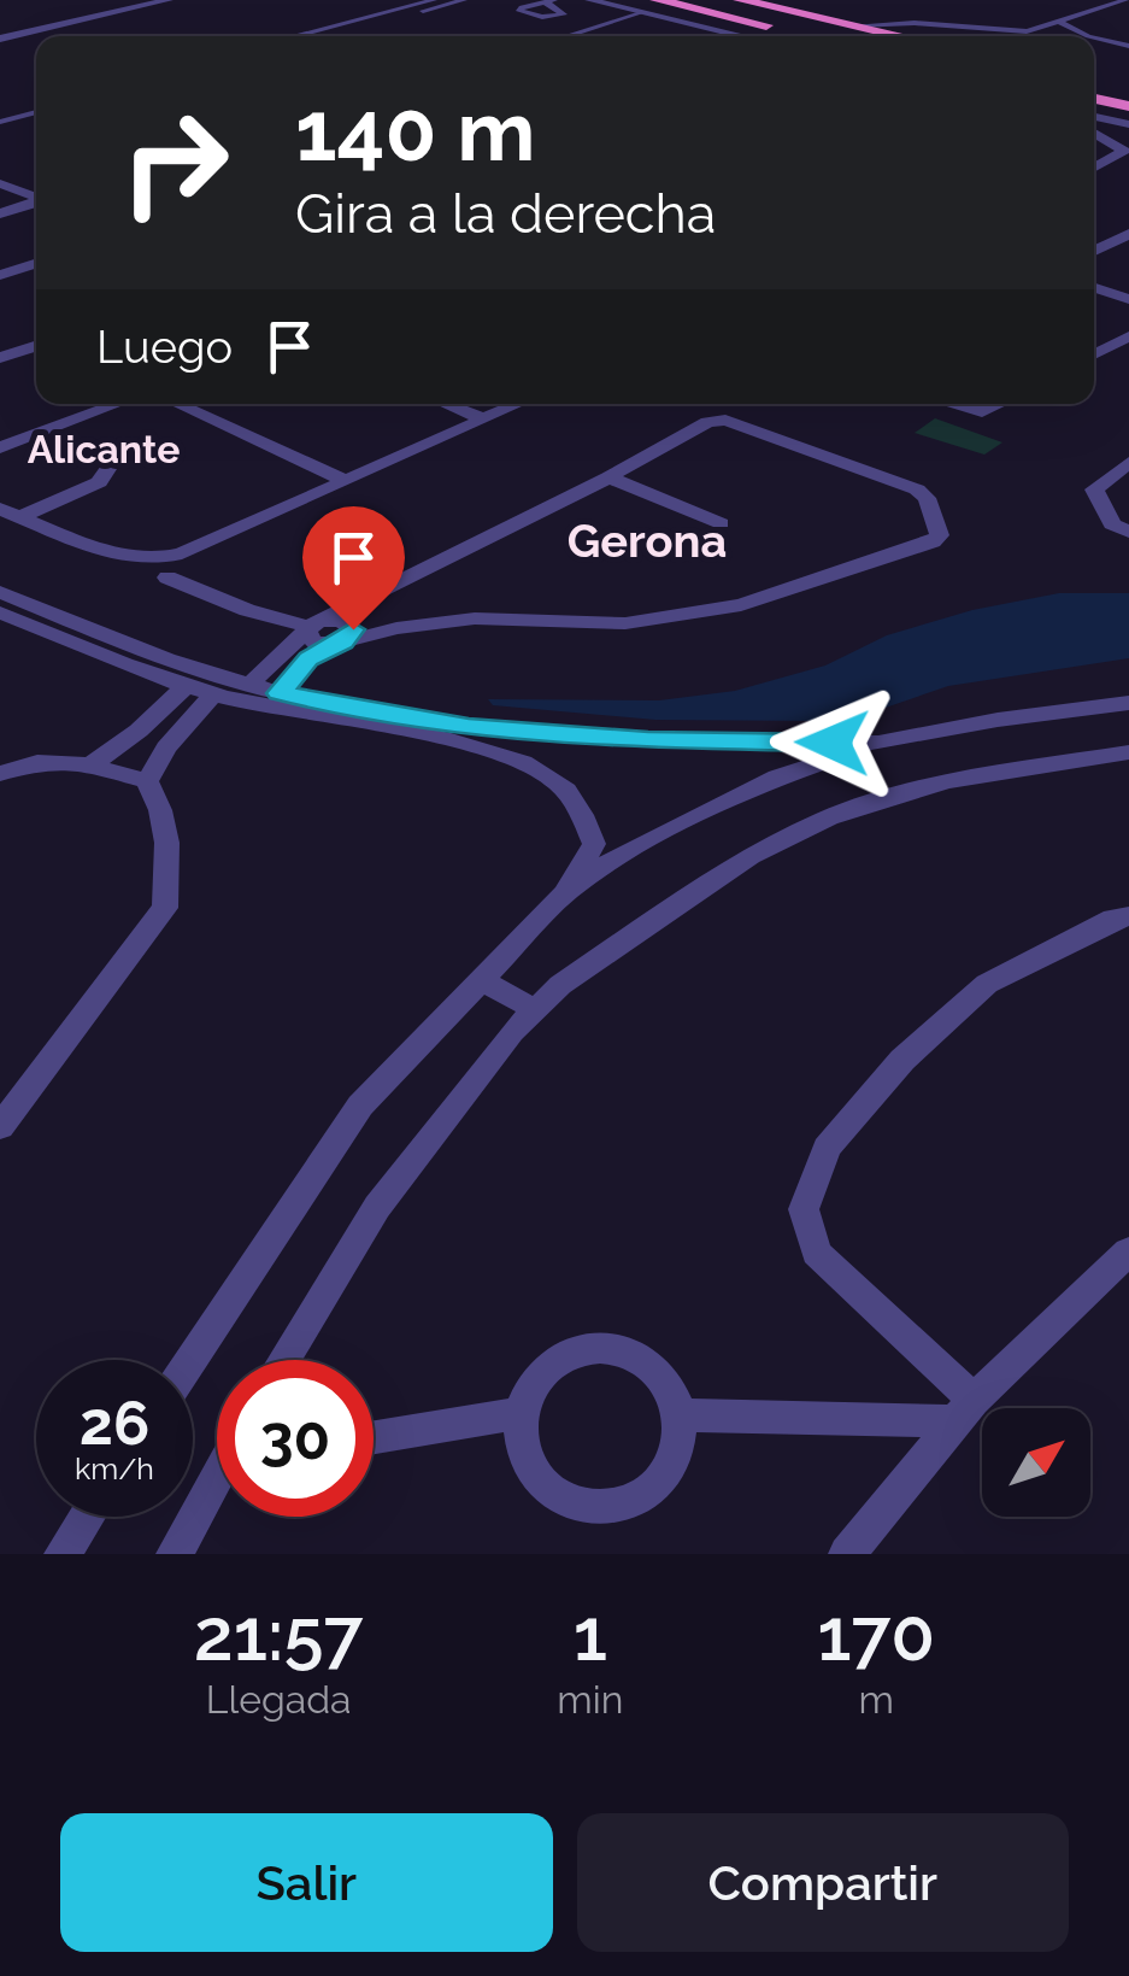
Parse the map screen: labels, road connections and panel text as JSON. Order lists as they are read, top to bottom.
{
  "districts": ["Alicante", "Gerona"],
  "north": "top right",
  "page": {
    "turn": ["140 m", "Gira a la derecha"],
    "then": "Luego",
    "speed": "26 km/h",
    "limit": "30",
    "eta": [
      "21:57",
      "Llegada",
      "1",
      "min",
      "170",
      "m"
    ],
    "buttons": ["Salir", "Compartir"]
  }
}
